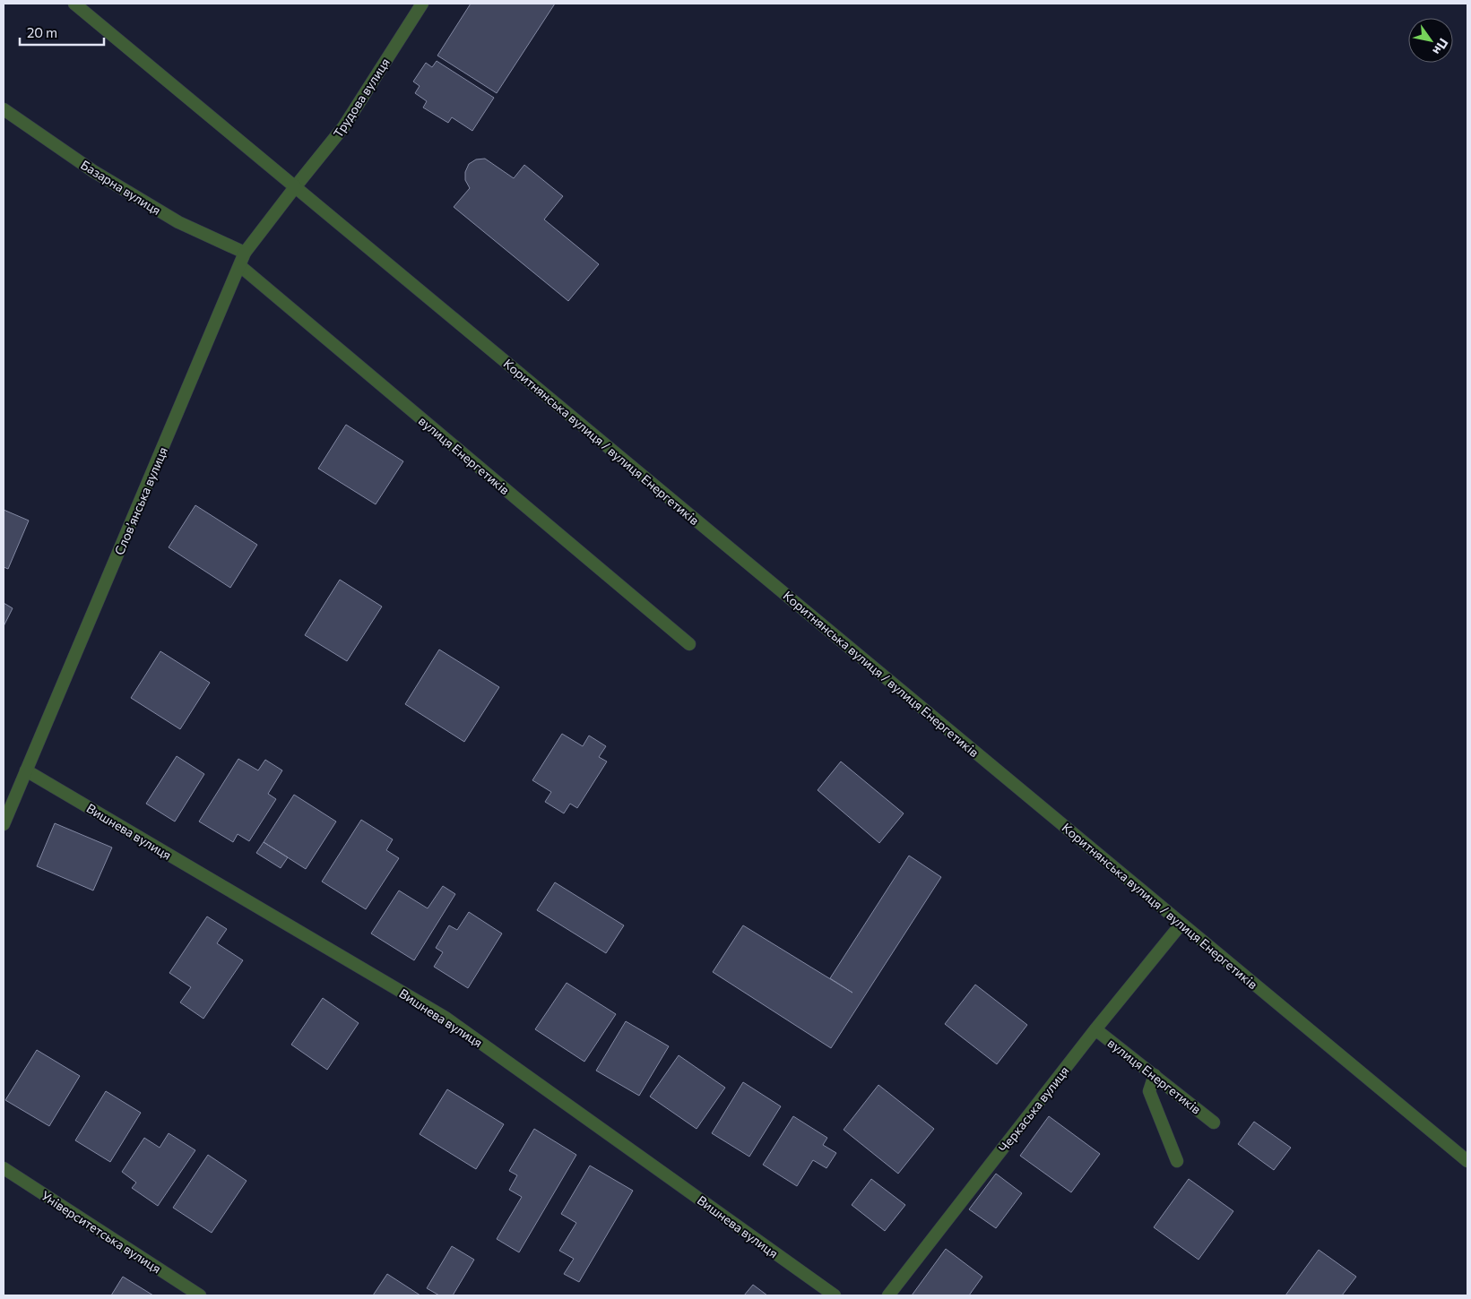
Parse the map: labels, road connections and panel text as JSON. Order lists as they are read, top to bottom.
{
  "streets": {
    "street": [
      "Трудова вулиця",
      "Базарна вулиця",
      "Коритнянська вулиця / вулиця Енергетиків",
      "вулиця Енергетиків",
      "Словʼянська вулиця",
      "Вишнева вулиця",
      "Черкаська вулиця",
      "Університетська вулиця"
    ]
  },
  "crossings": [
    ["Трудова вулиця", "Коритнянська вулиця / вулиця Енергетиків"],
    ["Трудова вулиця", "Словʼянська вулиця"],
    ["Базарна вулиця", "Словʼянська вулиця"],
    ["Коритнянська вулиця / вулиця Енергетиків", "Словʼянська вулиця"],
    ["Коритнянська вулиця / вулиця Енергетиків", "Черкаська вулиця"],
    ["вулиця Енергетиків", "Словʼянська вулиця"],
    ["вулиця Енергетиків", "Черкаська вулиця"],
    ["Словʼянська вулиця", "Вишнева вулиця"]
  ],
  "scale_bar": "20 m",
  "north": "bottom right"
}
